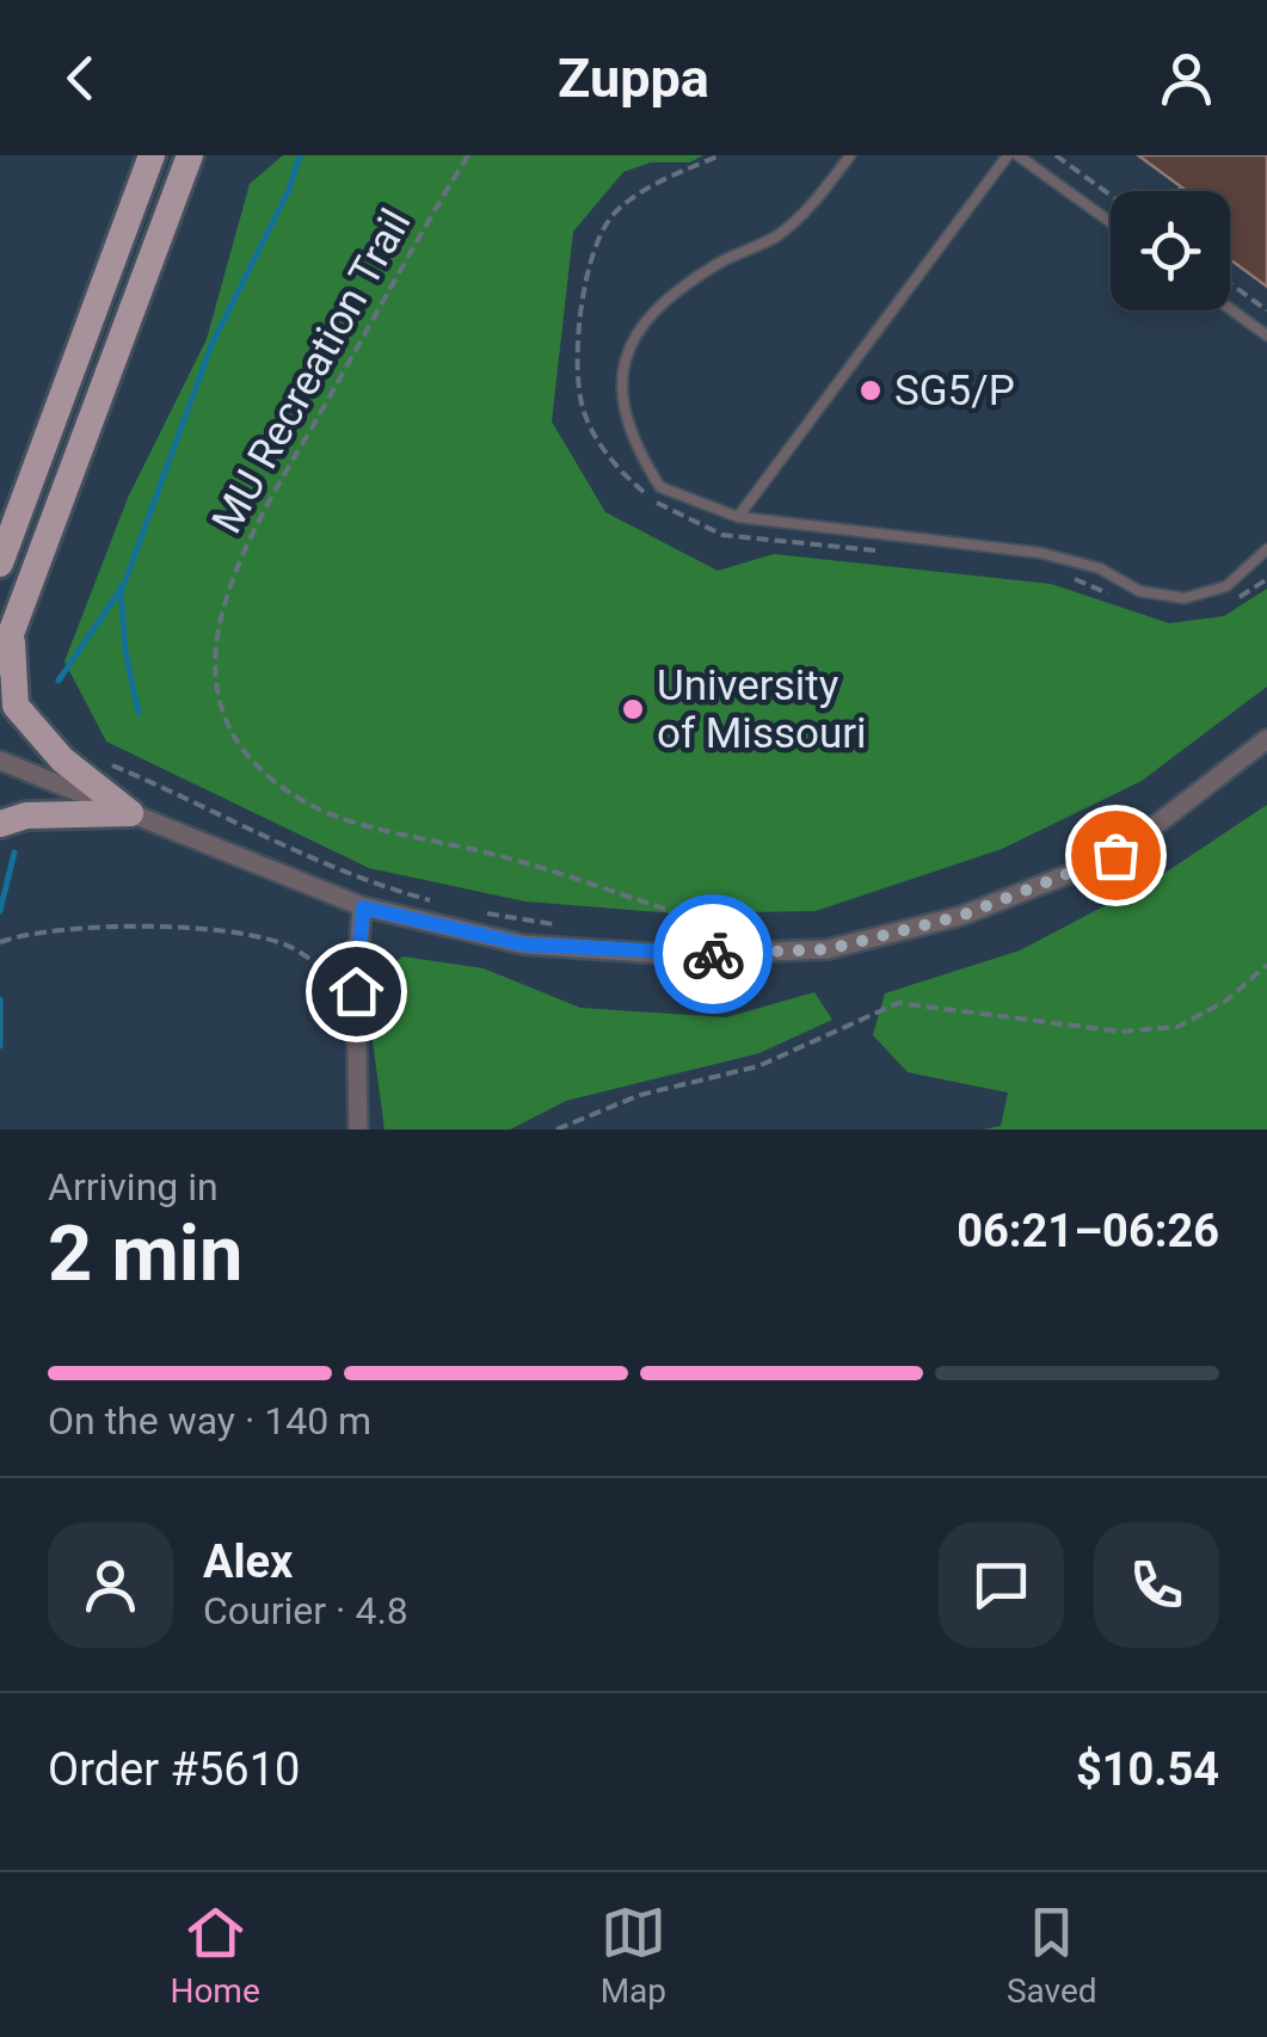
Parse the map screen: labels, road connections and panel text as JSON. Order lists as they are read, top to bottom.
{
  "streets": {
    "path": ["MU Recreation Trail"]
  },
  "places": ["SG5/P", "University of Missouri"],
  "page": {
    "header": "Zuppa",
    "heading": ["2 min", "Arriving in", "06:21–06:26"],
    "panel": [
      "Alex",
      "Courier · 4.8",
      "Order #5610",
      "$10.54"
    ],
    "bar": "On the way · 140 m",
    "tabs": ["Home", "Map", "Saved"]
  }
}
